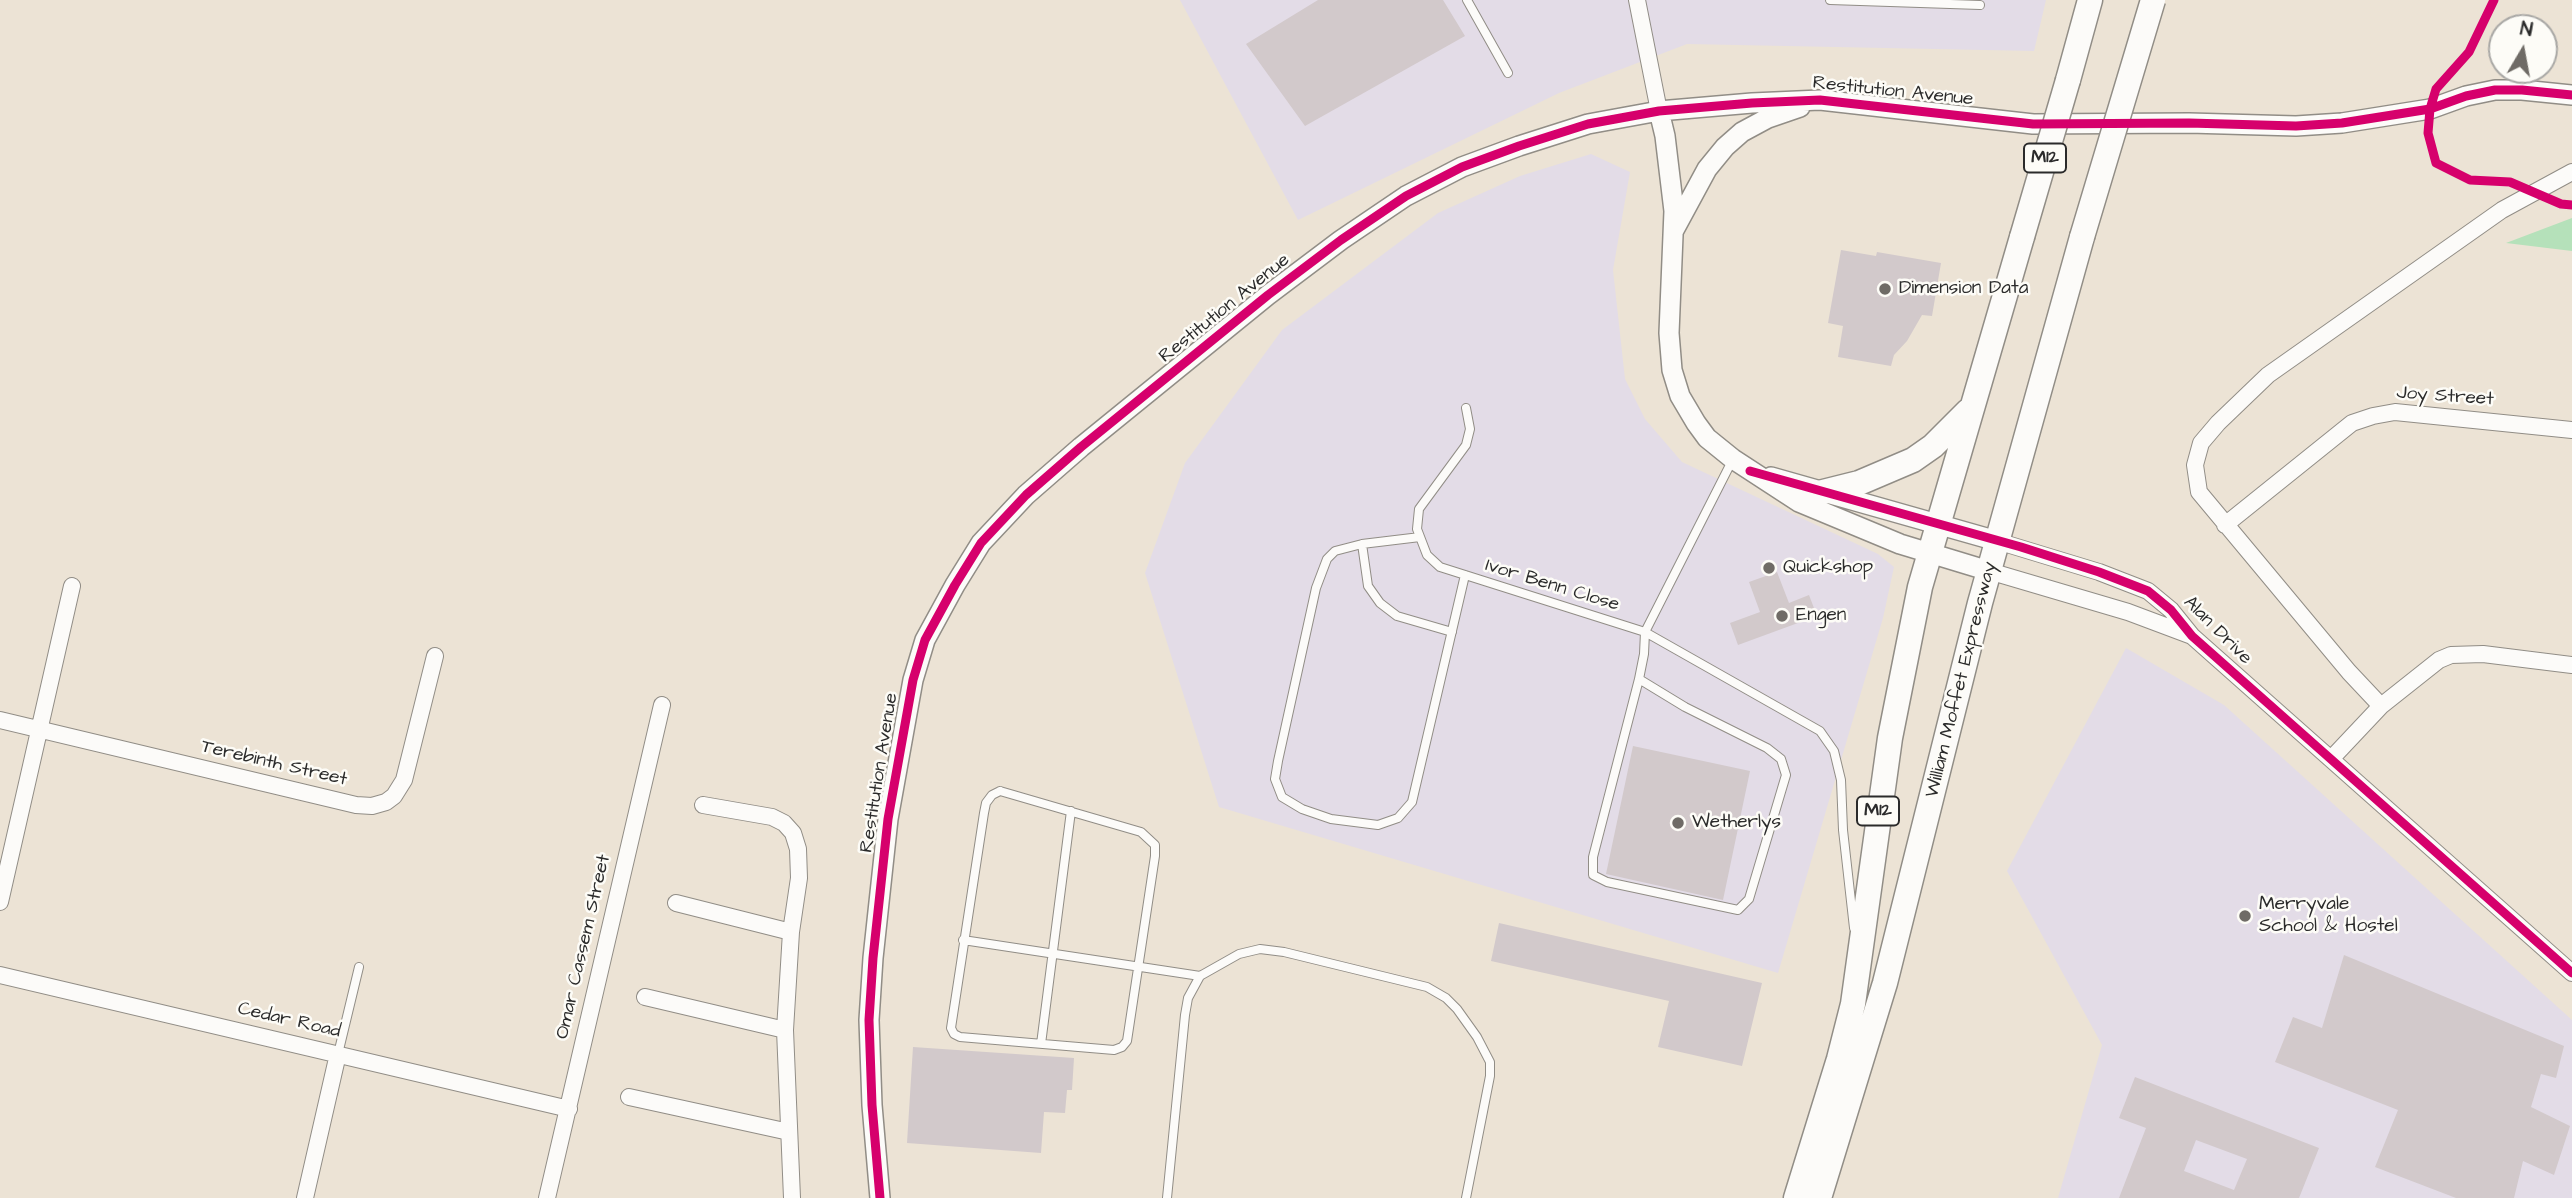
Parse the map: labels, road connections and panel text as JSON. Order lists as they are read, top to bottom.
{
  "streets": {
    "main road": ["M12", "William Moffet Expressway"],
    "street": [
      "Restitution Avenue",
      "Joy Street",
      "Alan Drive",
      "Terebinth Street",
      "Omar Cassem Street",
      "Cedar Road"
    ],
    "lane": ["Ivor Benn Close"]
  },
  "crossings": [
    ["M12", "Ivor Benn Close"],
    ["M12", "Alan Drive"],
    ["Alan Drive", "William Moffet Expressway"],
    ["Omar Cassem Street", "Cedar Road"]
  ],
  "places": [
    "Dimension Data",
    "Quickshop",
    "Engen",
    "Wetherlys",
    "Merryvale School & Hostel"
  ],
  "north": "top"
}
